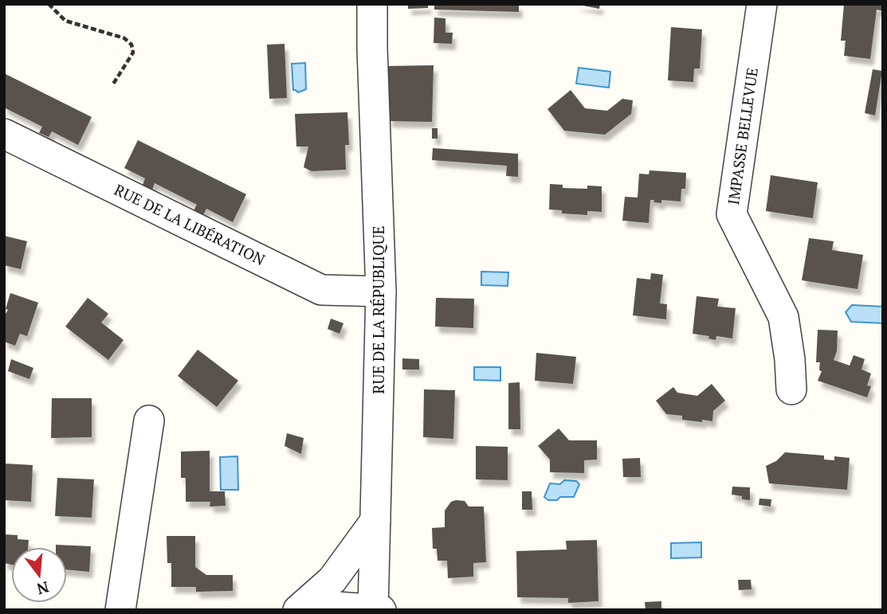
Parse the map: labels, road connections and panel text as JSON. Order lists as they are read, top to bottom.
{
  "streets": {
    "street": ["IMPASSE BELLEVUE", "RUE DE LA LIBÉRATION", "RUE DE LA RÉPUBLIQUE"]
  },
  "crossings": [
    ["RUE DE LA LIBÉRATION", "RUE DE LA RÉPUBLIQUE"]
  ],
  "north": "bottom"
}
